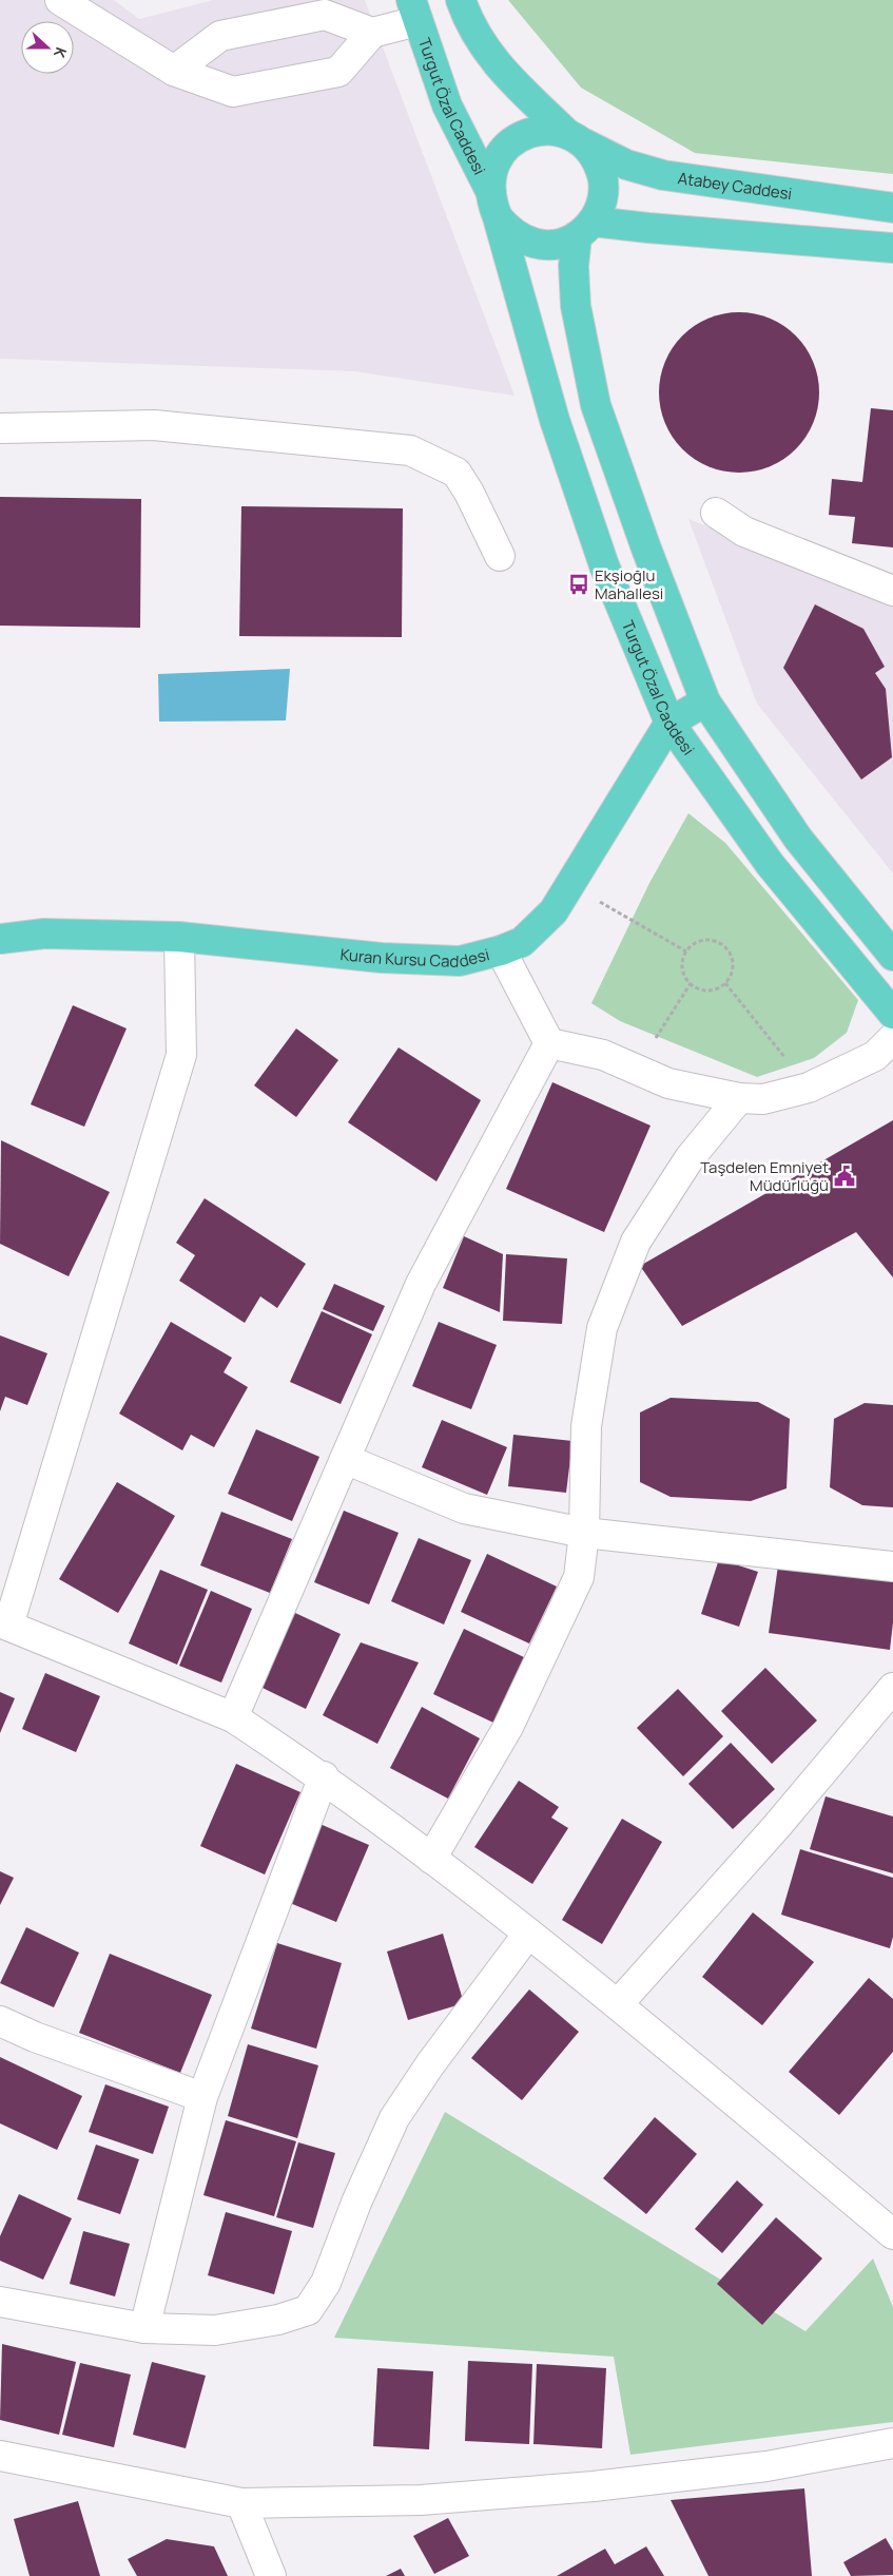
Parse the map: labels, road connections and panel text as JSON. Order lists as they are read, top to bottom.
{
  "streets": {
    "main road": ["Turgut Özal Caddesi", "Atabey Caddesi", "Kuran Kursu Caddesi"]
  },
  "crossings": [
    ["Turgut Özal Caddesi", "Atabey Caddesi"],
    ["Turgut Özal Caddesi", "Kuran Kursu Caddesi"]
  ],
  "places": {
    "bus stop": ["Ekşioğlu Mahallesi"],
    "public building": ["Taşdelen Emniyet Müdürlüğü"]
  },
  "north": "right"
}
